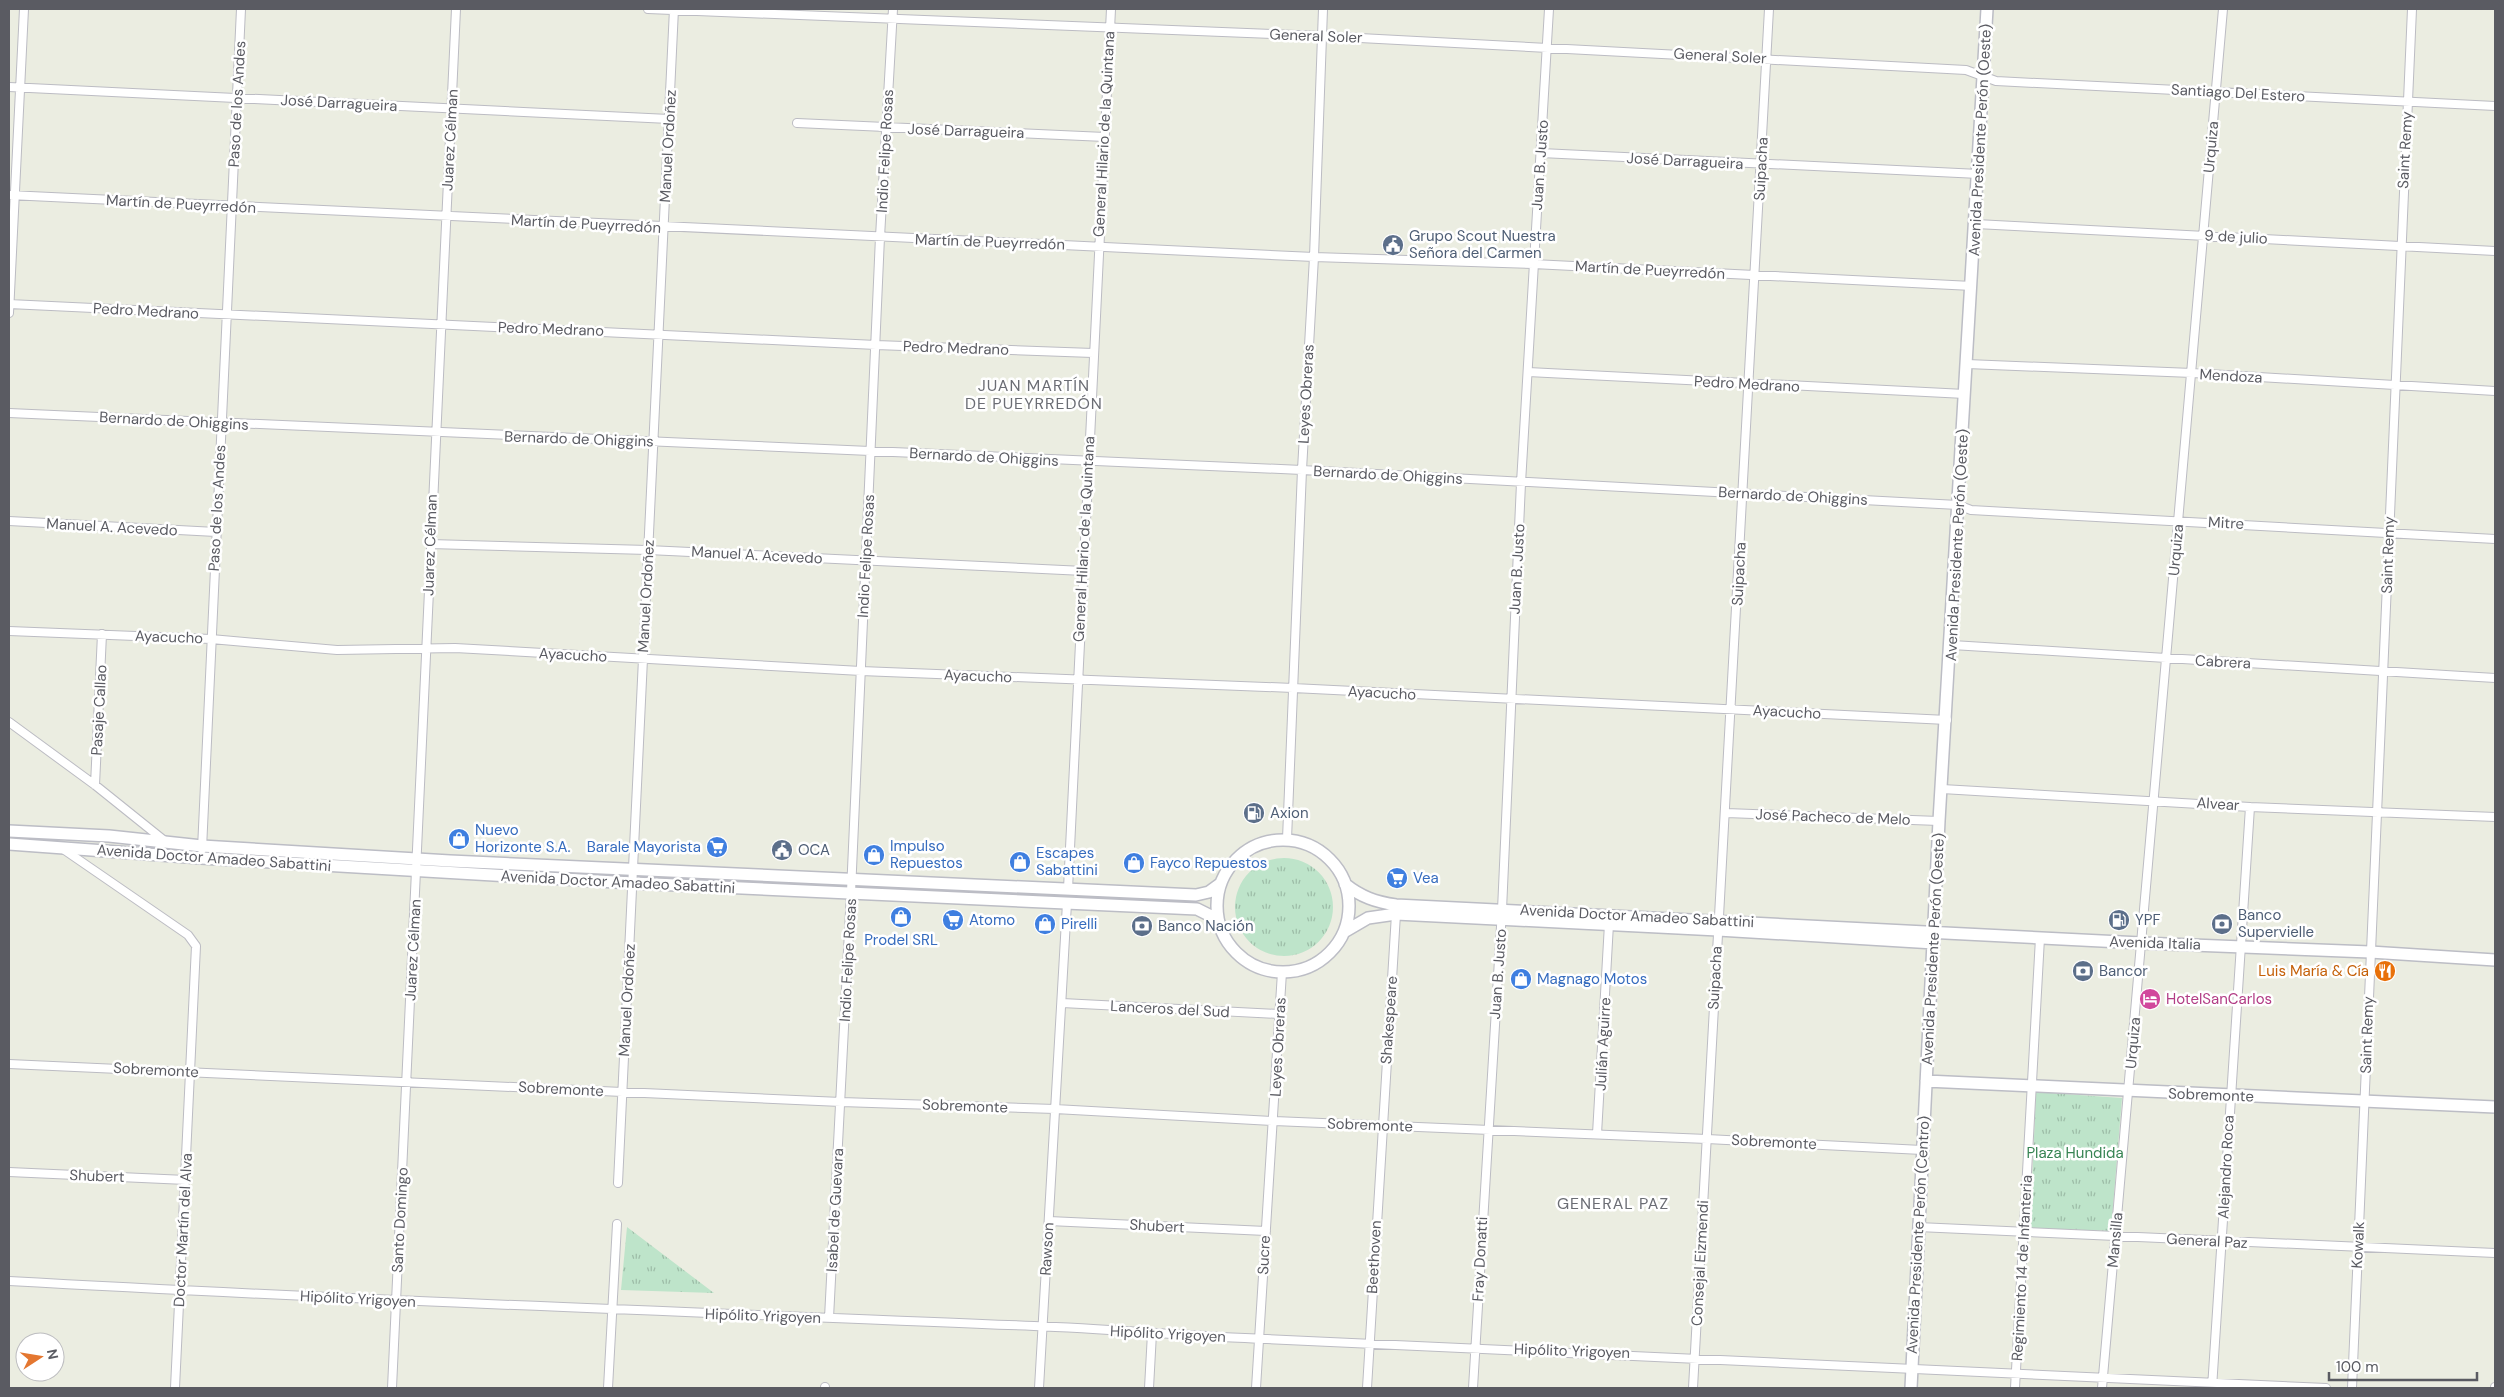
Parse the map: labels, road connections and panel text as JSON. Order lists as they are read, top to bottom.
{
  "streets": {
    "main road": [
      "Avenida Presidente Perón (Oeste)",
      "Avenida Doctor Amadeo Sabattini",
      "Avenida Italia",
      "Sobremonte",
      "Avenida Presidente Perón (Centro)"
    ],
    "street": [
      "General Soler",
      "Santiago Del Estero",
      "José Darragueira",
      "Paso de los Andes",
      "General Hilario de la Quintana",
      "Juarez Célman",
      "Manuel Ordoñez",
      "Urquiza",
      "Saint Remy",
      "Indio Felipe Rosas",
      "Juan B. Justo",
      "Suipacha",
      "Martín de Pueyrredón",
      "9 de julio",
      "Pedro Medrano",
      "Mendoza",
      "Leyes Obreras",
      "Bernardo de Ohiggins",
      "Mitre",
      "Manuel A. Acevedo",
      "Ayacucho",
      "Cabrera",
      "Pasaje Callao",
      "Alvear",
      "José Pacheco de Melo",
      "Lanceros del Sud",
      "Shakespeare",
      "Julián Aguirre",
      "Alejandro Roca",
      "Shubert",
      "Isabel de Guevara",
      "Santo Domingo",
      "Doctor Martín del Alva",
      "Mansilla",
      "General Paz",
      "Kowalk",
      "Rawson",
      "Sucre",
      "Beethoven",
      "Fray Donatti",
      "Consejal Eizmendi",
      "Regimiento 14 de Infanteria",
      "Hipólito Yrigoyen"
    ]
  },
  "crossings": [
    ["General Soler", "Santiago Del Estero"],
    ["General Soler", "General Hilario de la Quintana"],
    ["General Soler", "Avenida Presidente Perón (Oeste)"],
    ["General Soler", "Manuel Ordoñez"],
    ["General Soler", "Indio Felipe Rosas"],
    ["General Soler", "Juan B. Justo"],
    ["General Soler", "Suipacha"],
    ["General Soler", "Leyes Obreras"],
    ["Santiago Del Estero", "Avenida Presidente Perón (Oeste)"],
    ["Santiago Del Estero", "Urquiza"],
    ["Santiago Del Estero", "Saint Remy"],
    ["José Darragueira", "Paso de los Andes"],
    ["José Darragueira", "General Hilario de la Quintana"],
    ["José Darragueira", "Juarez Célman"],
    ["José Darragueira", "Avenida Presidente Perón (Oeste)"],
    ["José Darragueira", "Manuel Ordoñez"],
    ["José Darragueira", "Indio Felipe Rosas"],
    ["José Darragueira", "Juan B. Justo"],
    ["José Darragueira", "Suipacha"],
    ["Paso de los Andes", "Martín de Pueyrredón"],
    ["Paso de los Andes", "Pedro Medrano"],
    ["Paso de los Andes", "Bernardo de Ohiggins"],
    ["Paso de los Andes", "Manuel A. Acevedo"],
    ["Paso de los Andes", "Ayacucho"],
    ["Paso de los Andes", "Avenida Doctor Amadeo Sabattini"],
    ["General Hilario de la Quintana", "Martín de Pueyrredón"],
    ["General Hilario de la Quintana", "Pedro Medrano"],
    ["General Hilario de la Quintana", "Bernardo de Ohiggins"],
    ["General Hilario de la Quintana", "Manuel A. Acevedo"],
    ["General Hilario de la Quintana", "Ayacucho"],
    ["General Hilario de la Quintana", "Avenida Doctor Amadeo Sabattini"],
    ["Juarez Célman", "Martín de Pueyrredón"],
    ["Juarez Célman", "Pedro Medrano"],
    ["Juarez Célman", "Bernardo de Ohiggins"],
    ["Juarez Célman", "Manuel A. Acevedo"],
    ["Juarez Célman", "Ayacucho"],
    ["Juarez Célman", "Avenida Doctor Amadeo Sabattini"],
    ["Juarez Célman", "Sobremonte"],
    ["Juarez Célman", "Santo Domingo"],
    ["Avenida Presidente Perón (Oeste)", "Martín de Pueyrredón"],
    ["Avenida Presidente Perón (Oeste)", "9 de julio"],
    ["Avenida Presidente Perón (Oeste)", "Pedro Medrano"],
    ["Avenida Presidente Perón (Oeste)", "Mendoza"],
    ["Avenida Presidente Perón (Oeste)", "Bernardo de Ohiggins"],
    ["Avenida Presidente Perón (Oeste)", "Mitre"],
    ["Avenida Presidente Perón (Oeste)", "Ayacucho"],
    ["Avenida Presidente Perón (Oeste)", "Cabrera"],
    ["Avenida Presidente Perón (Oeste)", "Alvear"],
    ["Avenida Presidente Perón (Oeste)", "José Pacheco de Melo"],
    ["Avenida Presidente Perón (Oeste)", "Avenida Doctor Amadeo Sabattini"],
    ["Avenida Presidente Perón (Oeste)", "Avenida Italia"],
    ["Avenida Presidente Perón (Oeste)", "Sobremonte"],
    ["Avenida Presidente Perón (Oeste)", "Avenida Presidente Perón (Centro)"],
    ["Manuel Ordoñez", "Martín de Pueyrredón"],
    ["Manuel Ordoñez", "Pedro Medrano"],
    ["Manuel Ordoñez", "Bernardo de Ohiggins"],
    ["Manuel Ordoñez", "Manuel A. Acevedo"],
    ["Manuel Ordoñez", "Ayacucho"],
    ["Manuel Ordoñez", "Avenida Doctor Amadeo Sabattini"],
    ["Manuel Ordoñez", "Sobremonte"],
    ["Urquiza", "9 de julio"],
    ["Urquiza", "Mendoza"],
    ["Urquiza", "Mitre"],
    ["Urquiza", "Cabrera"],
    ["Urquiza", "Alvear"],
    ["Urquiza", "Avenida Italia"],
    ["Urquiza", "Sobremonte"],
    ["Urquiza", "Mansilla"],
    ["Saint Remy", "9 de julio"],
    ["Saint Remy", "Mendoza"],
    ["Saint Remy", "Mitre"],
    ["Saint Remy", "Cabrera"],
    ["Saint Remy", "Alvear"],
    ["Saint Remy", "Avenida Italia"],
    ["Saint Remy", "Sobremonte"],
    ["Saint Remy", "Kowalk"],
    ["Indio Felipe Rosas", "Martín de Pueyrredón"],
    ["Indio Felipe Rosas", "Pedro Medrano"],
    ["Indio Felipe Rosas", "Bernardo de Ohiggins"],
    ["Indio Felipe Rosas", "Manuel A. Acevedo"],
    ["Indio Felipe Rosas", "Ayacucho"],
    ["Indio Felipe Rosas", "Avenida Doctor Amadeo Sabattini"],
    ["Indio Felipe Rosas", "Sobremonte"],
    ["Indio Felipe Rosas", "Isabel de Guevara"],
    ["Juan B. Justo", "Martín de Pueyrredón"],
    ["Juan B. Justo", "Pedro Medrano"],
    ["Juan B. Justo", "Bernardo de Ohiggins"],
    ["Juan B. Justo", "Ayacucho"],
    ["Juan B. Justo", "Avenida Doctor Amadeo Sabattini"],
    ["Juan B. Justo", "Sobremonte"],
    ["Juan B. Justo", "Fray Donatti"],
    ["Suipacha", "Martín de Pueyrredón"],
    ["Suipacha", "Pedro Medrano"],
    ["Suipacha", "Bernardo de Ohiggins"],
    ["Suipacha", "Ayacucho"],
    ["Suipacha", "José Pacheco de Melo"],
    ["Suipacha", "Avenida Doctor Amadeo Sabattini"],
    ["Suipacha", "Sobremonte"],
    ["Suipacha", "Consejal Eizmendi"],
    ["Martín de Pueyrredón", "Leyes Obreras"],
    ["Leyes Obreras", "Bernardo de Ohiggins"],
    ["Leyes Obreras", "Ayacucho"],
    ["Leyes Obreras", "Avenida Doctor Amadeo Sabattini"],
    ["Leyes Obreras", "Lanceros del Sud"],
    ["Leyes Obreras", "Sobremonte"],
    ["Leyes Obreras", "Sucre"],
    ["Bernardo de Ohiggins", "Mitre"],
    ["Ayacucho", "Pasaje Callao"],
    ["Alvear", "Alejandro Roca"],
    ["Avenida Doctor Amadeo Sabattini", "Avenida Italia"],
    ["Avenida Doctor Amadeo Sabattini", "Shakespeare"],
    ["Avenida Doctor Amadeo Sabattini", "Julián Aguirre"],
    ["Avenida Italia", "Alejandro Roca"],
    ["Avenida Italia", "Regimiento 14 de Infanteria"],
    ["Shakespeare", "Sobremonte"],
    ["Shakespeare", "Beethoven"],
    ["Julián Aguirre", "Sobremonte"],
    ["Sobremonte", "Alejandro Roca"],
    ["Sobremonte", "Isabel de Guevara"],
    ["Sobremonte", "Santo Domingo"],
    ["Sobremonte", "Doctor Martín del Alva"],
    ["Sobremonte", "Avenida Presidente Perón (Centro)"],
    ["Sobremonte", "Mansilla"],
    ["Sobremonte", "Kowalk"],
    ["Sobremonte", "Rawson"],
    ["Sobremonte", "Sucre"],
    ["Sobremonte", "Beethoven"],
    ["Sobremonte", "Fray Donatti"],
    ["Sobremonte", "Consejal Eizmendi"],
    ["Sobremonte", "Regimiento 14 de Infanteria"],
    ["Alejandro Roca", "General Paz"],
    ["Alejandro Roca", "Hipólito Yrigoyen"],
    ["Shubert", "Doctor Martín del Alva"],
    ["Shubert", "Rawson"],
    ["Shubert", "Sucre"],
    ["Isabel de Guevara", "Hipólito Yrigoyen"],
    ["Santo Domingo", "Hipólito Yrigoyen"],
    ["Doctor Martín del Alva", "Hipólito Yrigoyen"],
    ["Avenida Presidente Perón (Centro)", "General Paz"],
    ["Avenida Presidente Perón (Centro)", "Hipólito Yrigoyen"],
    ["Mansilla", "General Paz"],
    ["Mansilla", "Hipólito Yrigoyen"],
    ["General Paz", "Kowalk"],
    ["General Paz", "Regimiento 14 de Infanteria"],
    ["Rawson", "Hipólito Yrigoyen"],
    ["Sucre", "Hipólito Yrigoyen"],
    ["Beethoven", "Hipólito Yrigoyen"],
    ["Fray Donatti", "Hipólito Yrigoyen"],
    ["Consejal Eizmendi", "Hipólito Yrigoyen"],
    ["Regimiento 14 de Infanteria", "Hipólito Yrigoyen"]
  ],
  "districts": ["JUAN MARTÍN DE PUEYRREDÓN", "GENERAL PAZ"],
  "parks": ["Plaza Hundida"],
  "places": {
    "public building": ["Grupo Scout Nuestra Señora del Carmen", "OCA"],
    "fuel station": ["Axion", "YPF"],
    "shop": [
      "Nuevo Horizonte S.A.",
      "Impulso Repuestos",
      "Escapes Sabattini",
      "Fayco Repuestos",
      "Prodel SRL",
      "Pirelli",
      "Magnago Motos"
    ],
    "supermarket": ["Barale Mayorista", "Vea", "Atomo"],
    "bank": ["Banco Supervielle", "Banco Nación", "Bancor"],
    "restaurant": ["Luis María & Cía"],
    "hotel": ["HotelSanCarlos"]
  },
  "scale_bar": "100 m",
  "north": "right"
}
